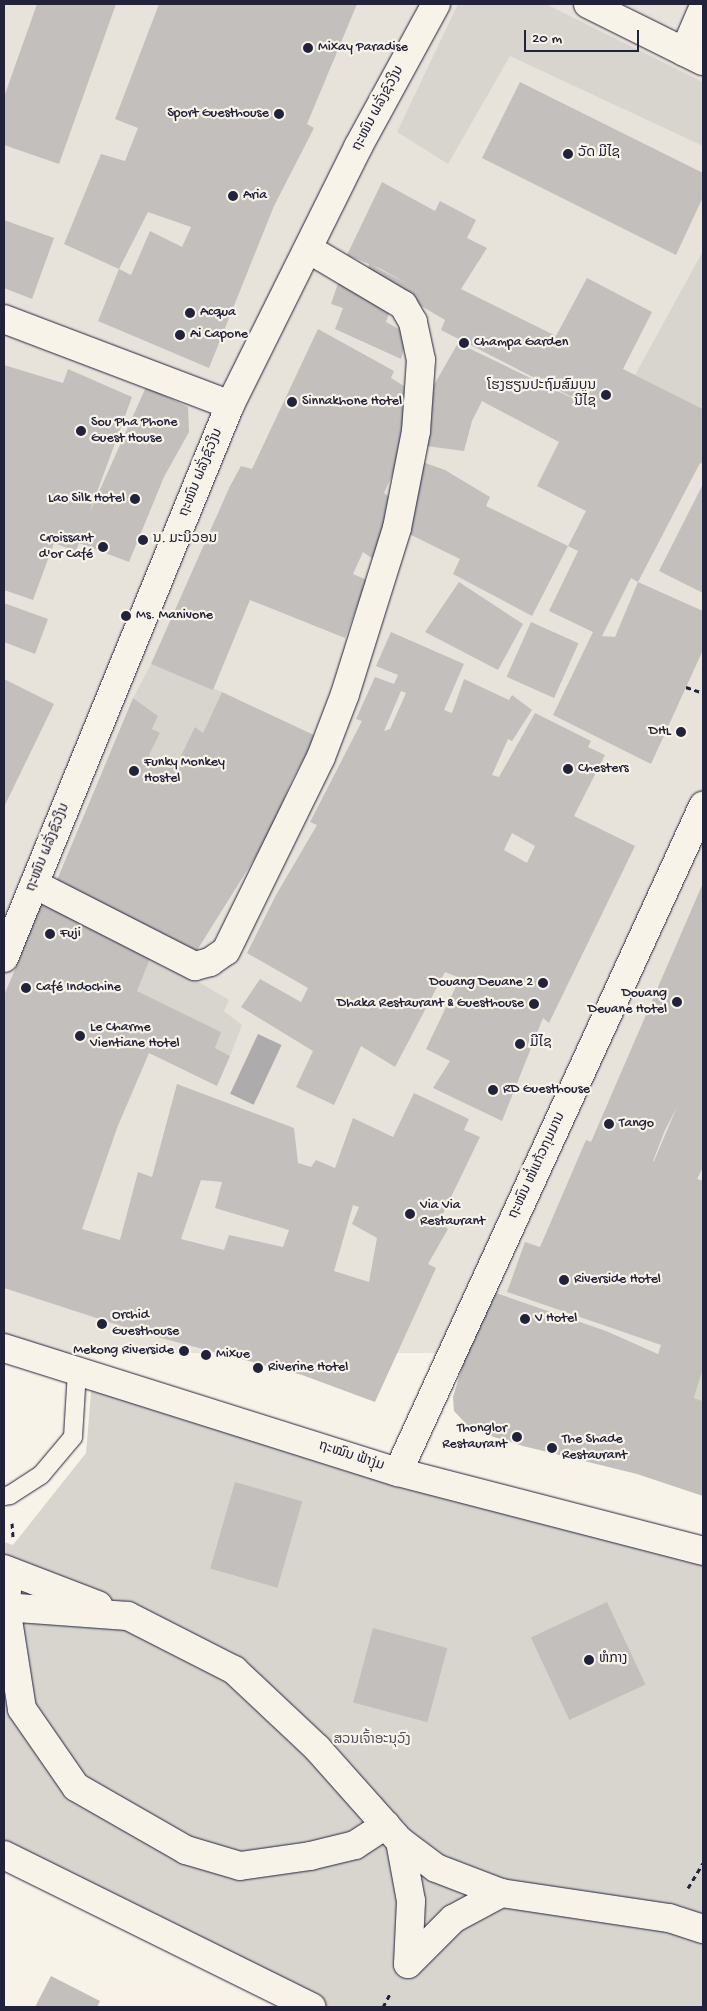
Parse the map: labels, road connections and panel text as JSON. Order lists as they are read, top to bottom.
{
  "streets": {
    "main road": ["ຖະໜົນ ຝລັ່ງຊົວງິນ", "ຖະໜົນ ໜໍ່ແກ້ວກຸມມານ", "ຖະໝົນ ຟ້າງຸ່ມ"]
  },
  "crossings": [
    ["ຖະໜົນ ໜໍ່ແກ້ວກຸມມານ", "ຖະໝົນ ຟ້າງຸ່ມ"]
  ],
  "parks": ["ສວນເຈົ້າອະນຸວົງ"],
  "places": [
    "Mixay Paradise",
    "Sport Guesthouse",
    "ວັດ ມີໄຊ",
    "Aria",
    "Acqua",
    "Ai Capone",
    "Champa Garden",
    "ໂຮງຮຽນປະຖົມສົມບູນ ນີໄຊ",
    "Sinnakhone Hotel",
    "Sou Pha Phone Guest House",
    "Lao Silk Hotel",
    "ນ. ມະນິວອນ",
    "Croissant d'or Café",
    "Ms. Manivone",
    "DHL",
    "Chesters",
    "Funky Monkey Hostel",
    "Fuji",
    "Douang Deuane 2",
    "Café Indochine",
    "Douang Deuane Hotel",
    "Dhaka Restaurant & Guesthouse",
    "Le Charme Vientiane Hotel",
    "ມີໄຊ",
    "RD Guesthouse",
    "Tango",
    "Via Via Restaurant",
    "Riverside Hotel",
    "V Hotel",
    "Orchid Guesthouse",
    "Mekong Riverside",
    "Mixue",
    "Riverine Hotel",
    "Thonglor Restaurant",
    "The Shade Restaurant",
    "ຫໍກາງ"
  ],
  "scale_bar": "20 m"
}
